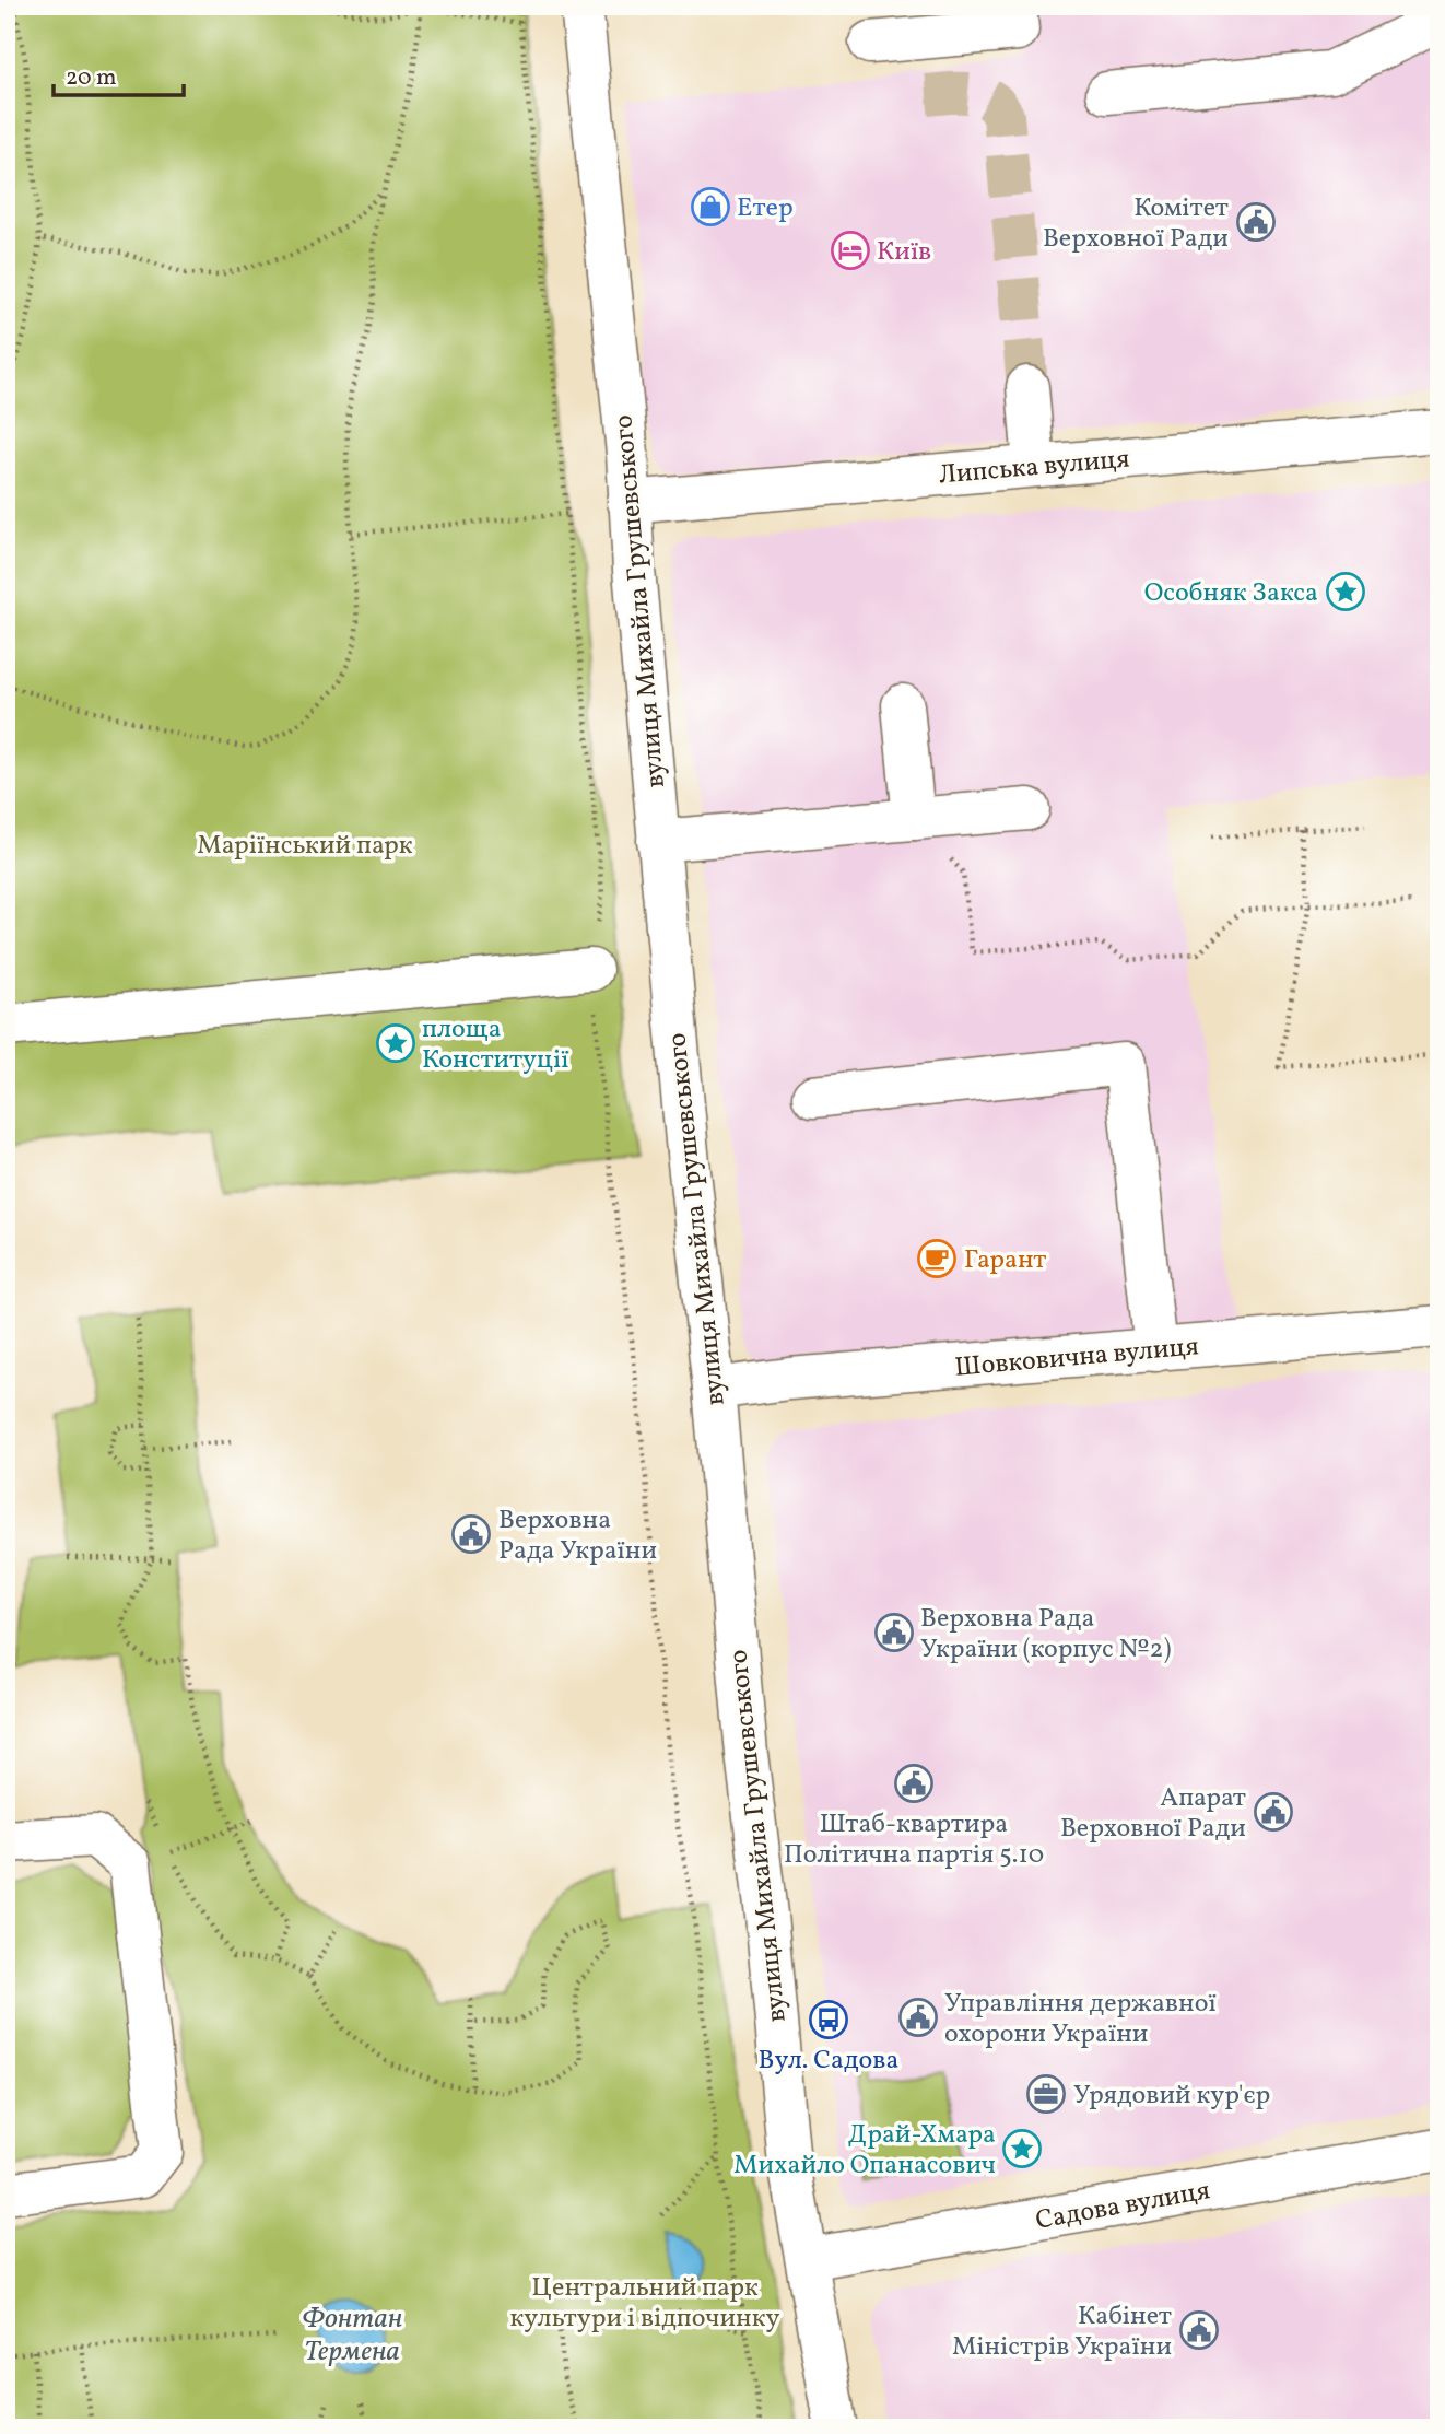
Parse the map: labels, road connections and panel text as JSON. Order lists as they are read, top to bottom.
{
  "streets": {
    "street": [
      "Липська вулиця",
      "вулиця Михайла Грушевського",
      "Шовковична вулиця",
      "Садова вулиця"
    ]
  },
  "crossings": [
    ["Липська вулиця", "вулиця Михайла Грушевського"],
    ["вулиця Михайла Грушевського", "Шовковична вулиця"],
    ["вулиця Михайла Грушевського", "Садова вулиця"]
  ],
  "water": ["Фонтан Термена"],
  "parks": ["Маріїнський парк", "Центральний парк культури і відпочинку"],
  "places": {
    "shop": ["Етер"],
    "public building": [
      "Комітет Верховної Ради",
      "Верховна Рада України",
      "Верховна Рада України (корпус №2)",
      "Штаб-квартира Політична партія 5.10",
      "Апарат Верховної Ради",
      "Управління державної охорони України",
      "Кабінет Міністрів України"
    ],
    "hotel": ["Київ"],
    "place": ["Особняк Закса", "площа Конституції", "Драй-Хмара Михайло Опанасович"],
    "cafe": ["Гарант"],
    "bus stop": ["Вул. Садова"],
    "office": ["Урядовий кур'єр"]
  },
  "scale_bar": "20 m"
}
